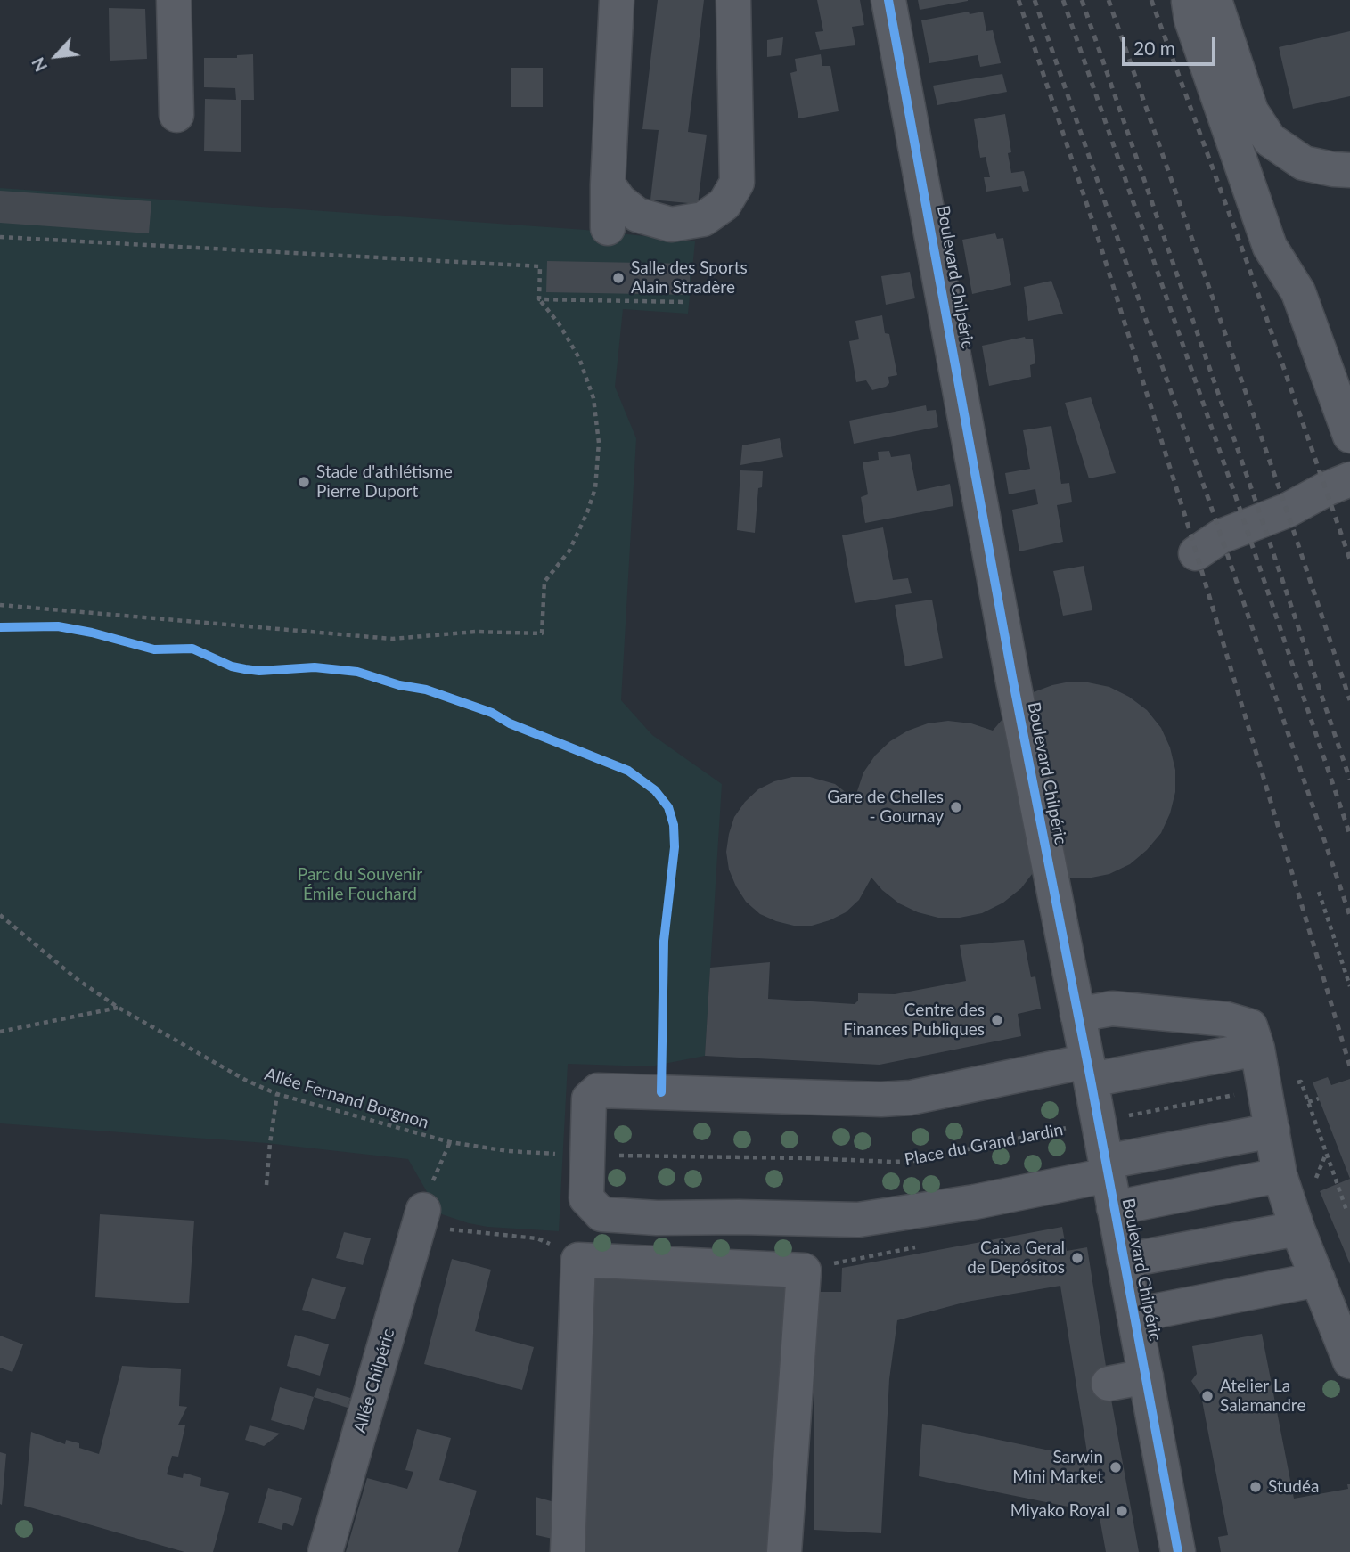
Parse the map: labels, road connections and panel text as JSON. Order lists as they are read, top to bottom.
{
  "streets": {
    "street": ["Boulevard Chilpéric", "Allée Chilpéric"],
    "path": ["Allée Fernand Borgnon", "Place du Grand Jardin"]
  },
  "crossings": [
    ["Boulevard Chilpéric", "Place du Grand Jardin"],
    ["Allée Fernand Borgnon", "Place du Grand Jardin"]
  ],
  "parks": ["Parc du Souvenir Émile Fouchard"],
  "places": [
    "Salle des Sports Alain Stradère",
    "Stade d'athlétisme Pierre Duport",
    "Gare de Chelles - Gournay",
    "Centre des Finances Publiques",
    "Caixa Geral de Depósitos",
    "Atelier La Salamandre",
    "Sarwin Mini Market",
    "Studéa",
    "Miyako Royal"
  ],
  "scale_bar": "20 m",
  "north": "bottom left"
}
